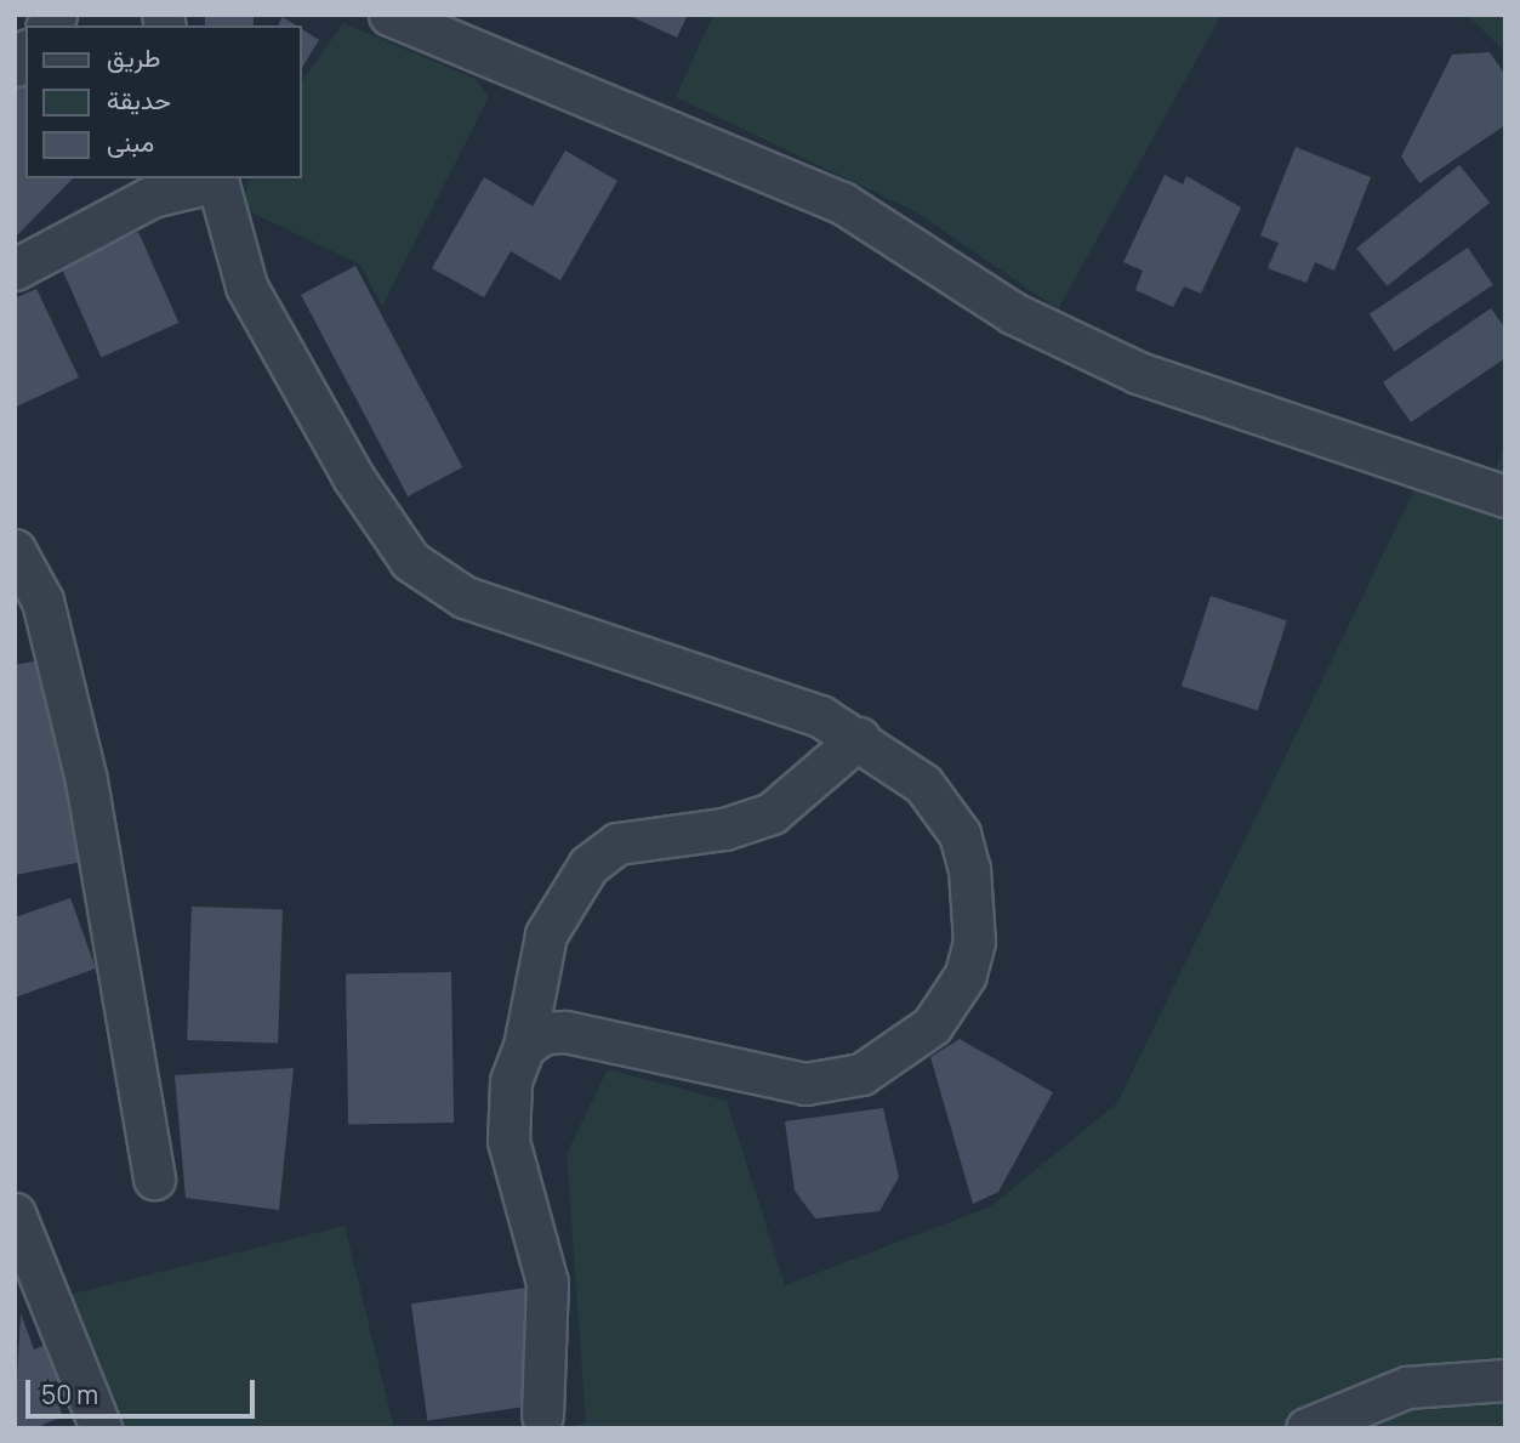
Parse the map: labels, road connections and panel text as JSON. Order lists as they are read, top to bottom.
{
  "legend": ["طريق", "حديقة", "مبنى"],
  "scale_bar": "50 m"
}
